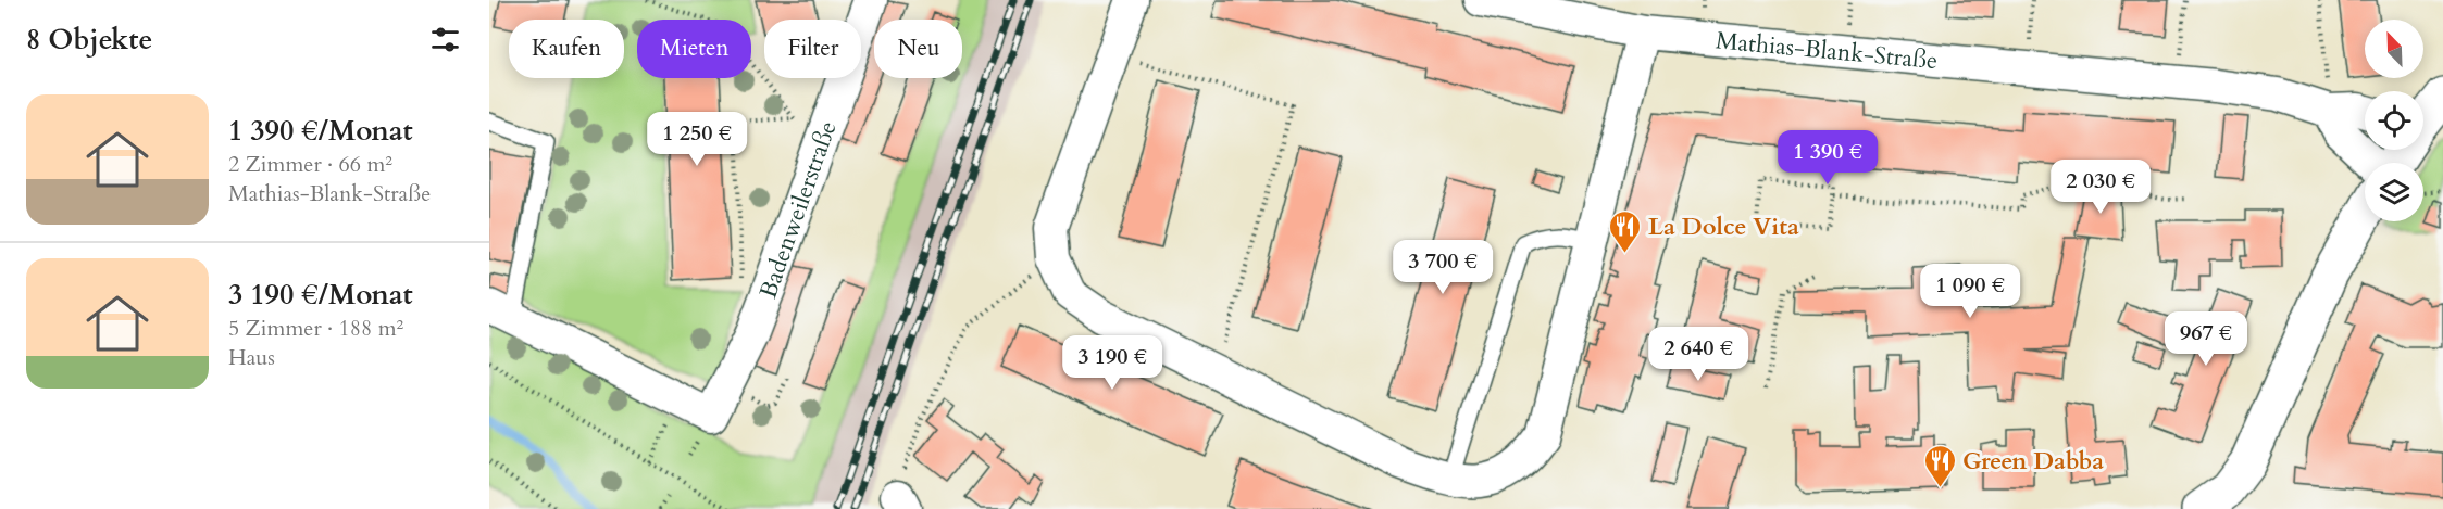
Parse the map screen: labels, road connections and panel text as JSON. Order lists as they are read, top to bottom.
{
  "streets": {
    "street": ["Mathias-Blank-Straße", "Badenweilerstraße"]
  },
  "places": {
    "restaurant": ["La Dolce Vita", "Green Dabba"]
  },
  "north": "top left",
  "page": {
    "heading": "8 Objekte",
    "chip": [
      "Kaufen",
      "Mieten",
      "Filter",
      "Neu"
    ],
    "list": [
      {
        "name": "1 390 €/Monat",
        "note": "2 Zimmer · 66 m² · Mathias-Blank-Straße"
      },
      {
        "name": "3 190 €/Monat",
        "note": "5 Zimmer · 188 m² · Haus"
      }
    ],
    "price": [
      "1 250 €",
      "1 390 €",
      "2 030 €",
      "3 700 €",
      "1 090 €",
      "967 €",
      "2 640 €",
      "3 190 €"
    ]
  }
}
